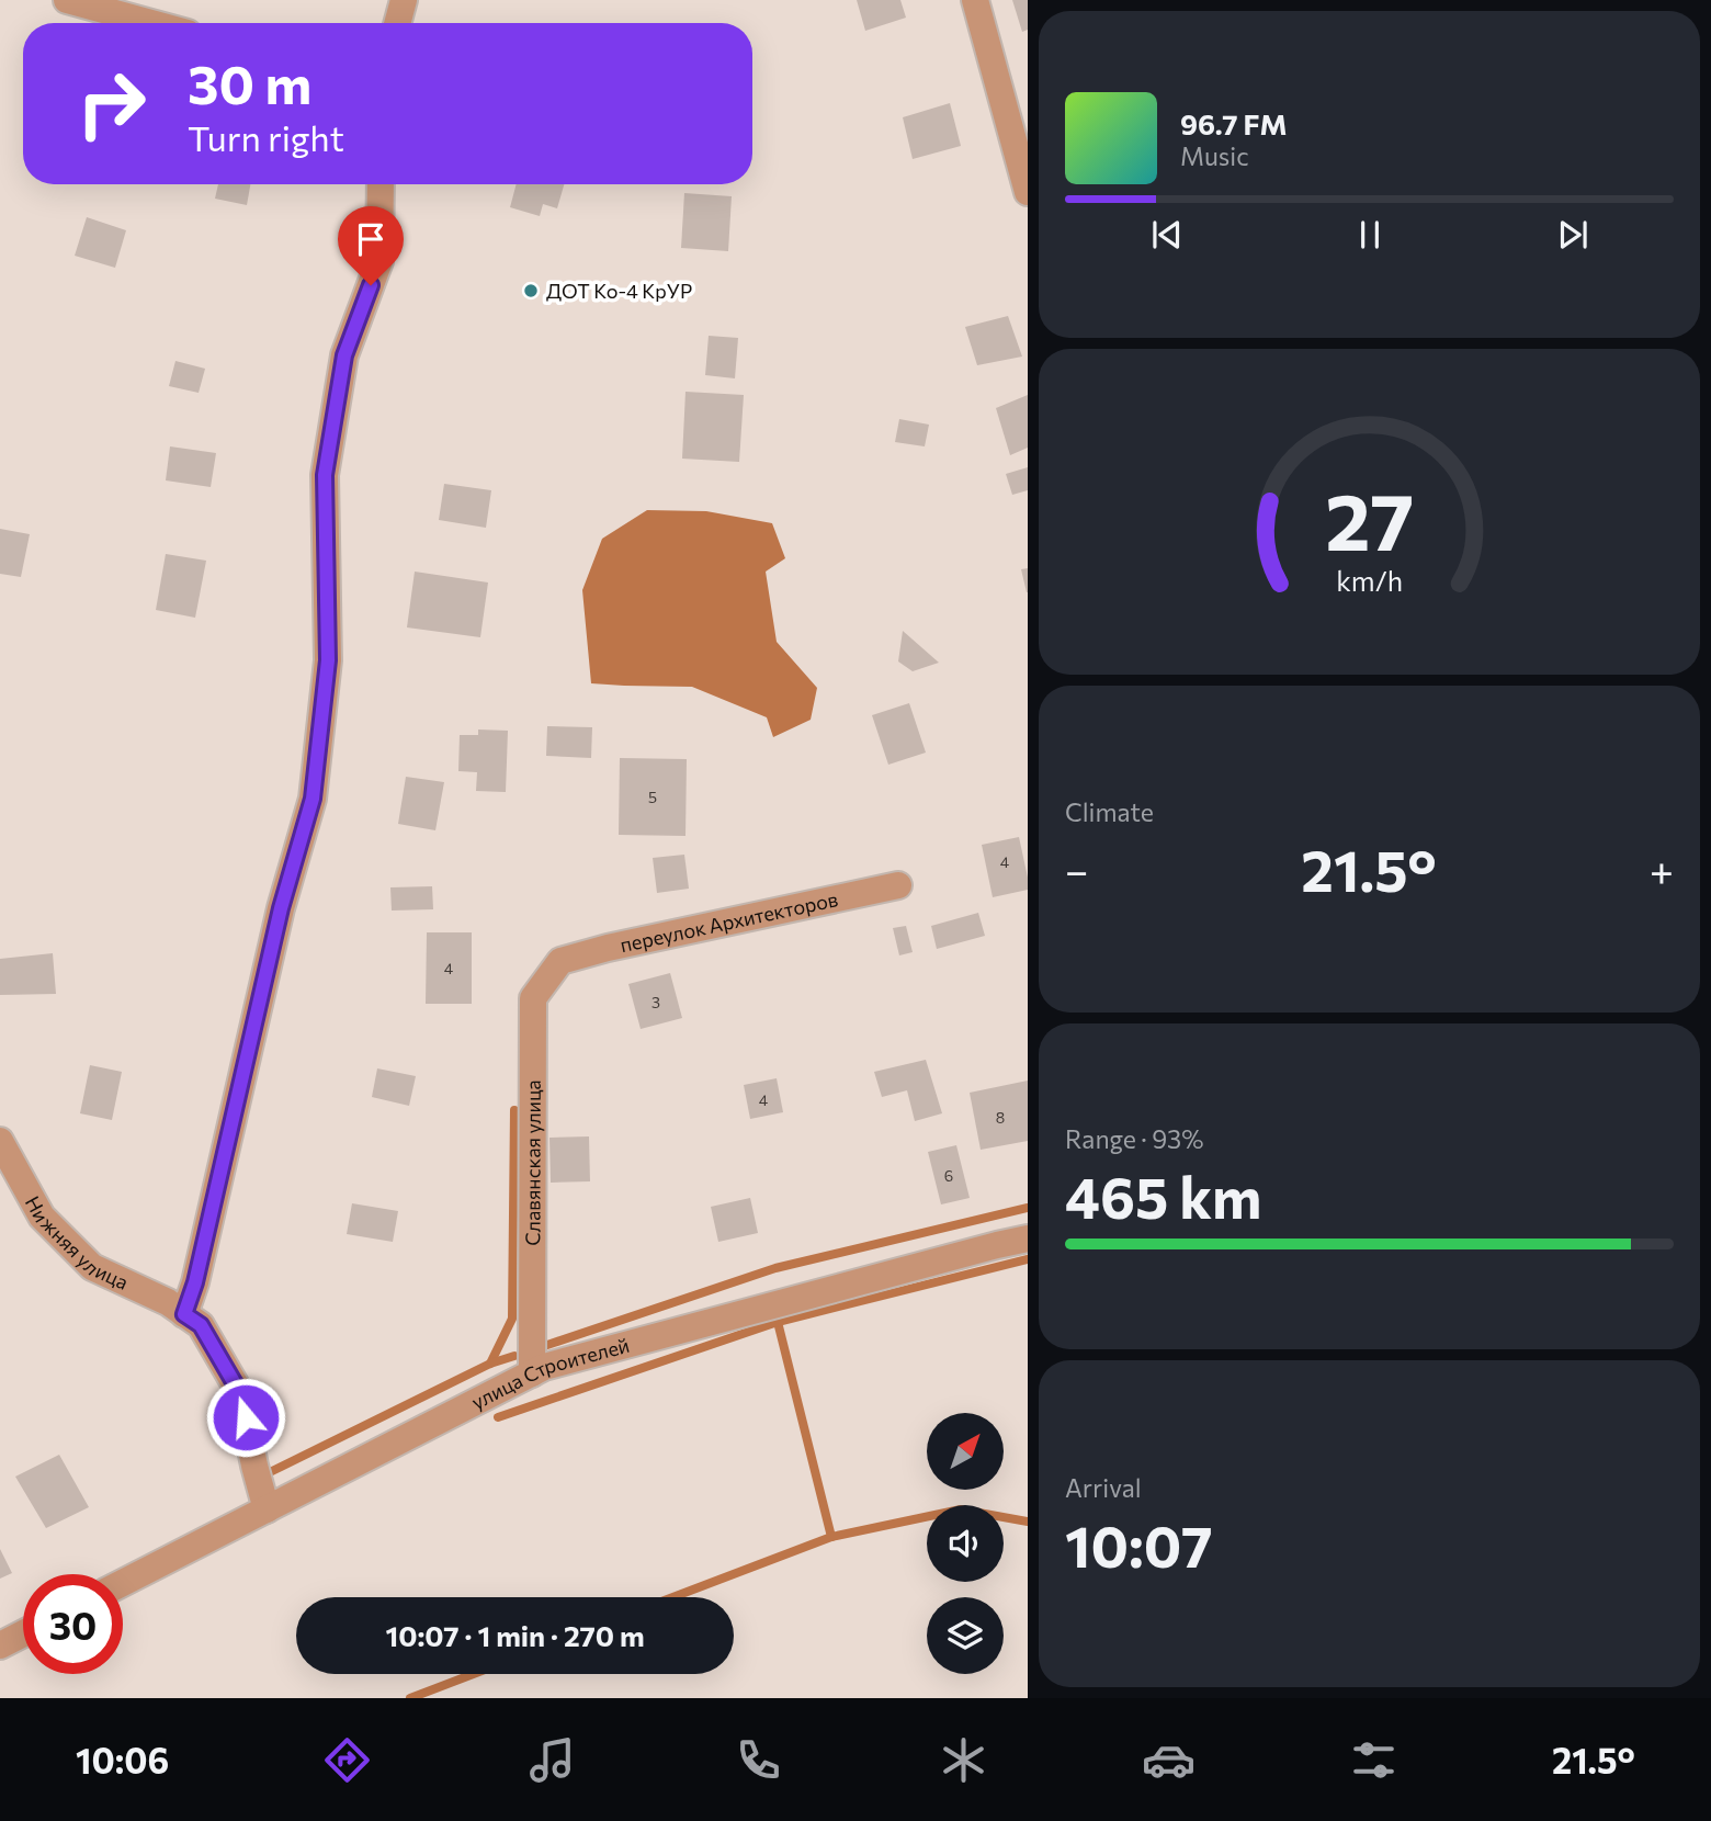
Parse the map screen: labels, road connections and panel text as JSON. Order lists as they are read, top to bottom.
{
  "streets": {
    "street": [
      "переулок Архитекторов",
      "Славянская улица",
      "Нижняя улица",
      "улица Строителей"
    ]
  },
  "crossings": [
    ["переулок Архитекторов", "Славянская улица"],
    ["Славянская улица", "улица Строителей"],
    ["Нижняя улица", "улица Строителей"]
  ],
  "places": ["ДОТ Ко-4 КрУР"],
  "house_numbers": [
    "5",
    "4",
    "4",
    "3",
    "4",
    "8",
    "6"
  ],
  "north": "top right",
  "page": {
    "turn": ["30 m", "Turn right"],
    "song": ["96.7 FM", "Music"],
    "tile": [
      "Climate",
      ["Range · 93%", "465 km"],
      ["Arrival", "10:07"]
    ],
    "heat": ["−", "21.5°", "+"],
    "limit": "30",
    "trip": "10:07 · 1 min · 270 m",
    "tabs": ["10:06", "21.5°"],
    "gauge": ["27", "km/h"]
  }
}
